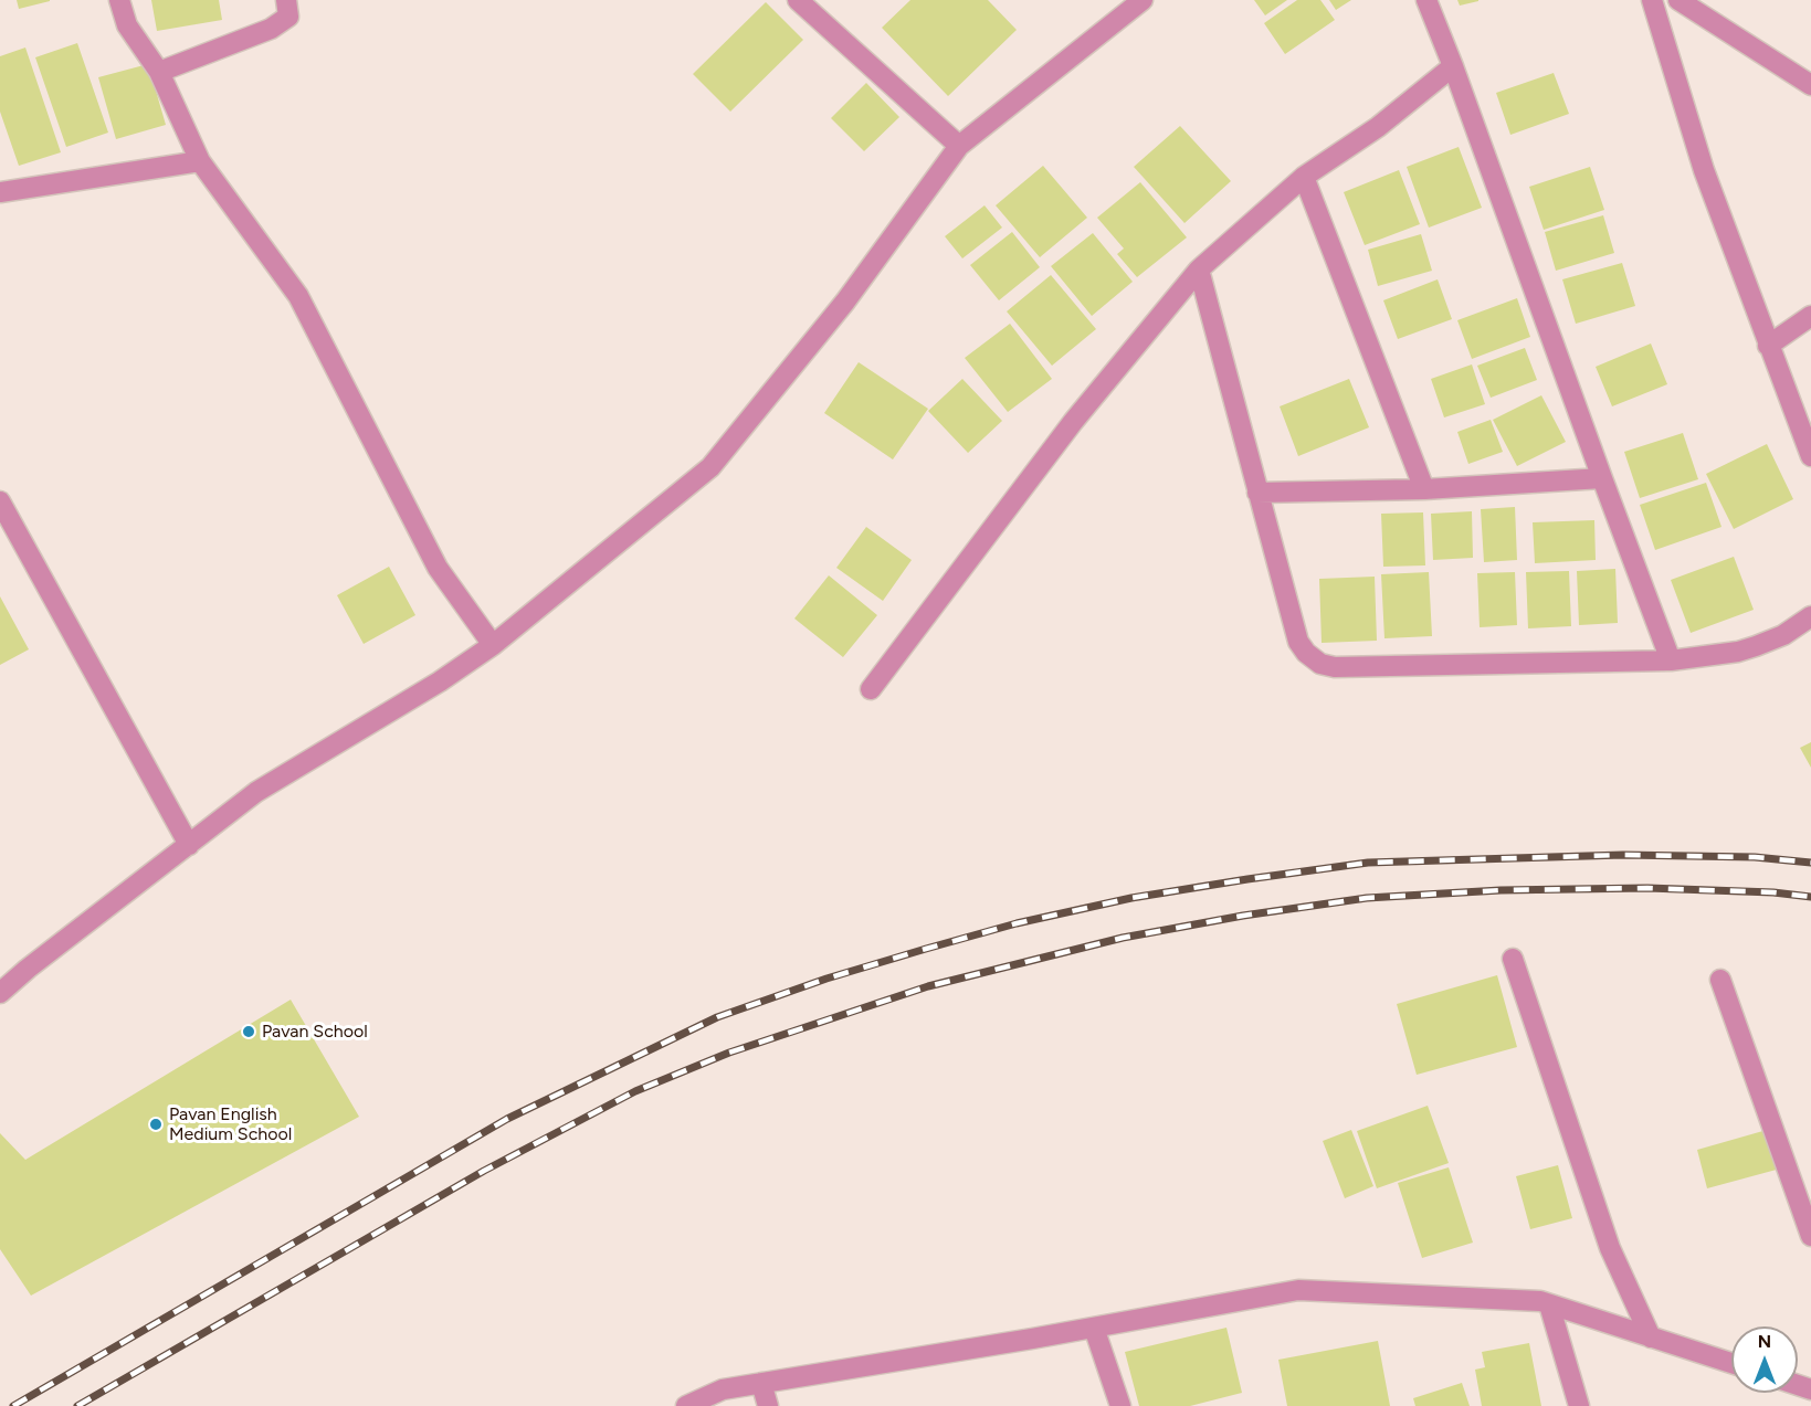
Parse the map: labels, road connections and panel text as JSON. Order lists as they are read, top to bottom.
{
  "places": ["Pavan School", "Pavan English Medium School"],
  "north": "top"
}
